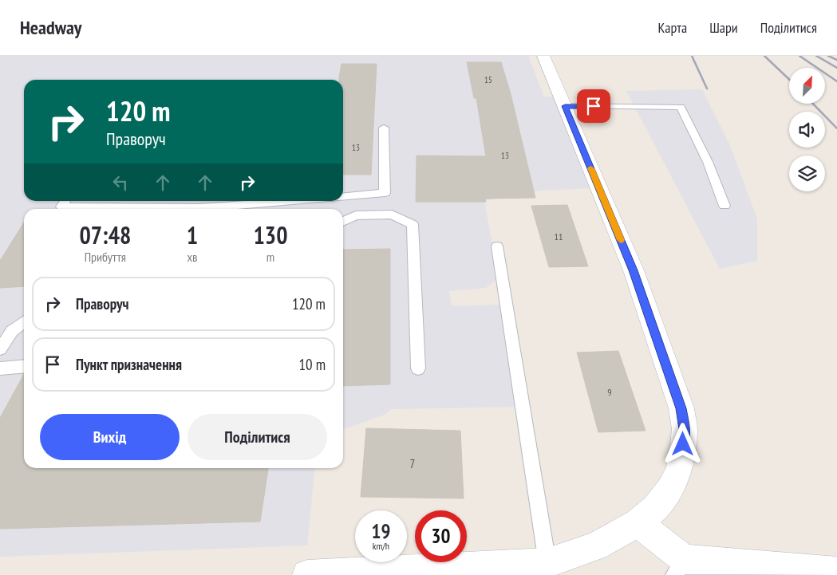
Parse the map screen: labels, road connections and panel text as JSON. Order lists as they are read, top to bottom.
{
  "house_numbers": [
    "15",
    "13",
    "13",
    "11",
    "9",
    "7"
  ],
  "north": "top right",
  "page": {
    "header": "Headway",
    "nav": ["Карта", "Шари", "Поділитися"],
    "turn": ["120 m", "Праворуч"],
    "eta": [
      "07:48",
      "Прибуття",
      "1",
      "хв",
      "130",
      "m"
    ],
    "list": [
      {
        "name": "Праворуч",
        "value": "120 m"
      },
      {
        "name": "Пункт призначення",
        "value": "10 m"
      }
    ],
    "buttons": ["Вихід", "Поділитися"],
    "speed": "19 km/h",
    "limit": "30"
  }
}
